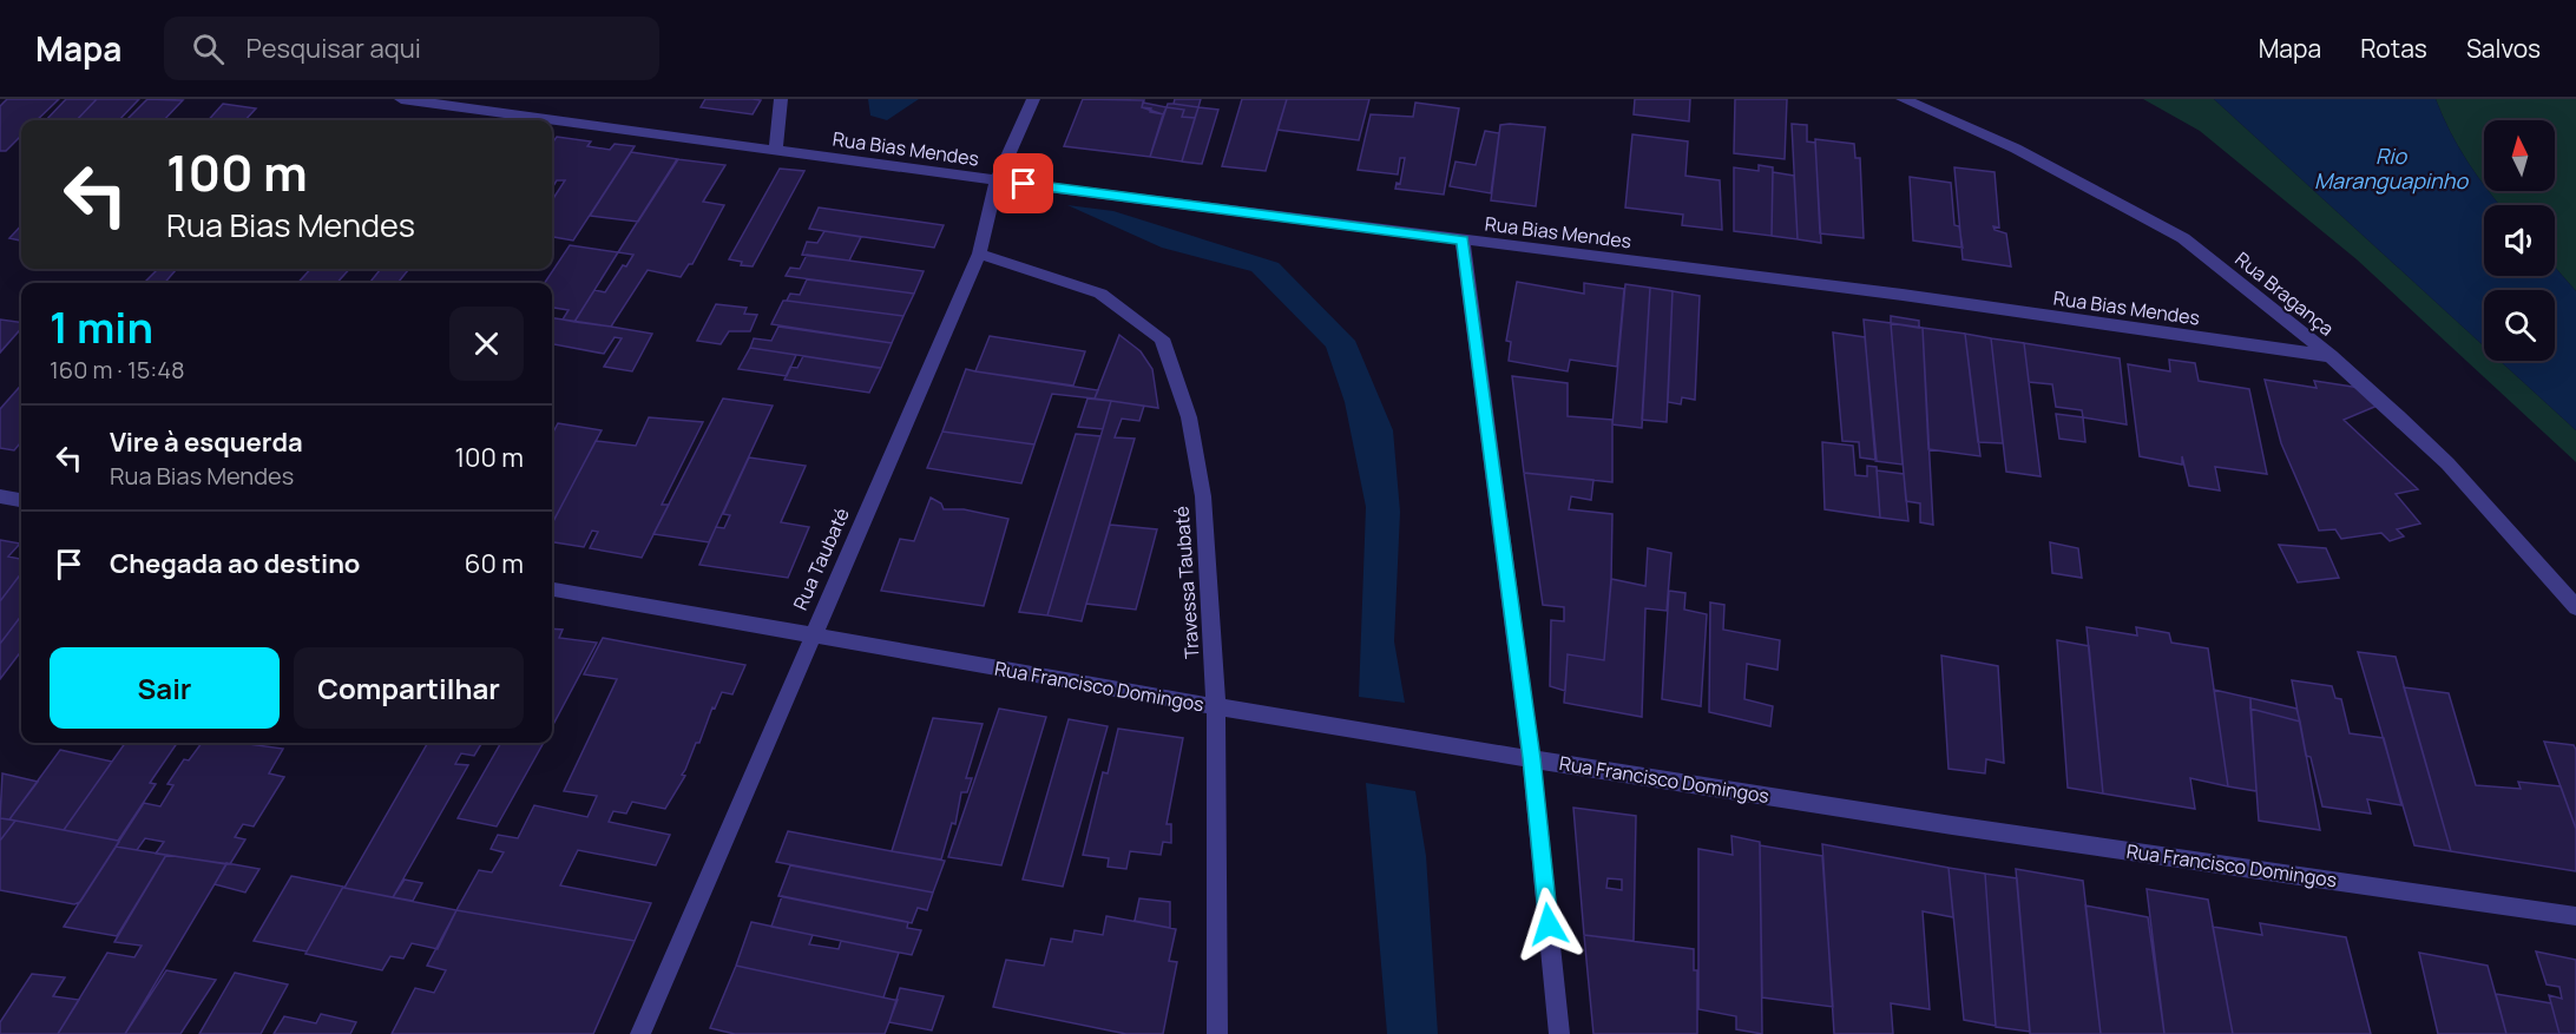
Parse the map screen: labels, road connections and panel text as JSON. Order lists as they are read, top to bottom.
{
  "streets": {
    "street": [
      "Rua Bias Mendes",
      "Rua Bragança",
      "Rua Taubaté",
      "Travessa Taubaté",
      "Rua Francisco Domingos"
    ]
  },
  "crossings": [
    ["Rua Bias Mendes", "Rua Bragança"],
    ["Rua Bias Mendes", "Rua Taubaté"],
    ["Rua Taubaté", "Travessa Taubaté"],
    ["Rua Taubaté", "Rua Francisco Domingos"],
    ["Travessa Taubaté", "Rua Francisco Domingos"]
  ],
  "water": ["Rio Maranguapinho"],
  "north": "top",
  "page": {
    "header": "Mapa",
    "search": "Pesquisar aqui",
    "nav": ["Mapa", "Rotas", "Salvos"],
    "turn": ["100 m", "Rua Bias Mendes"],
    "heading": ["1 min", "160 m · 15:48"],
    "list": [
      {
        "name": "Vire à esquerda",
        "note": "Rua Bias Mendes",
        "value": "100 m"
      },
      {
        "name": "Chegada ao destino",
        "value": "60 m"
      }
    ],
    "buttons": ["Sair", "Compartilhar"]
  }
}
